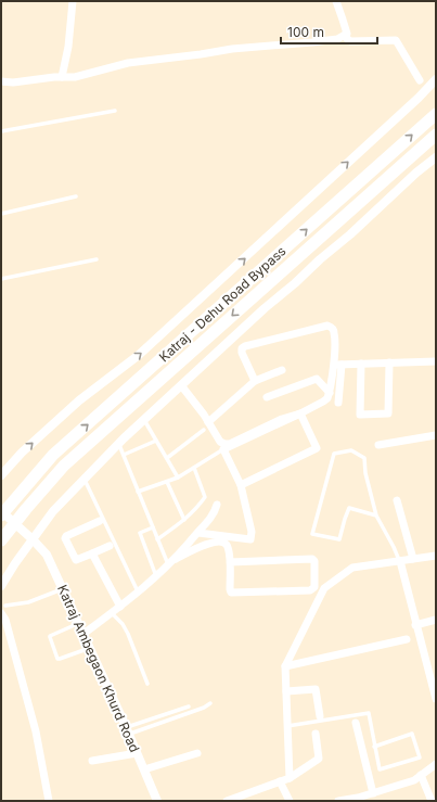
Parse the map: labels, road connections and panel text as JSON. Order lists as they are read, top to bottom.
{
  "streets": {
    "highway": ["Katraj - Dehu Road Bypass"],
    "street": ["Katraj Ambegaon Khurd Road"]
  },
  "scale_bar": "100 m"
}
